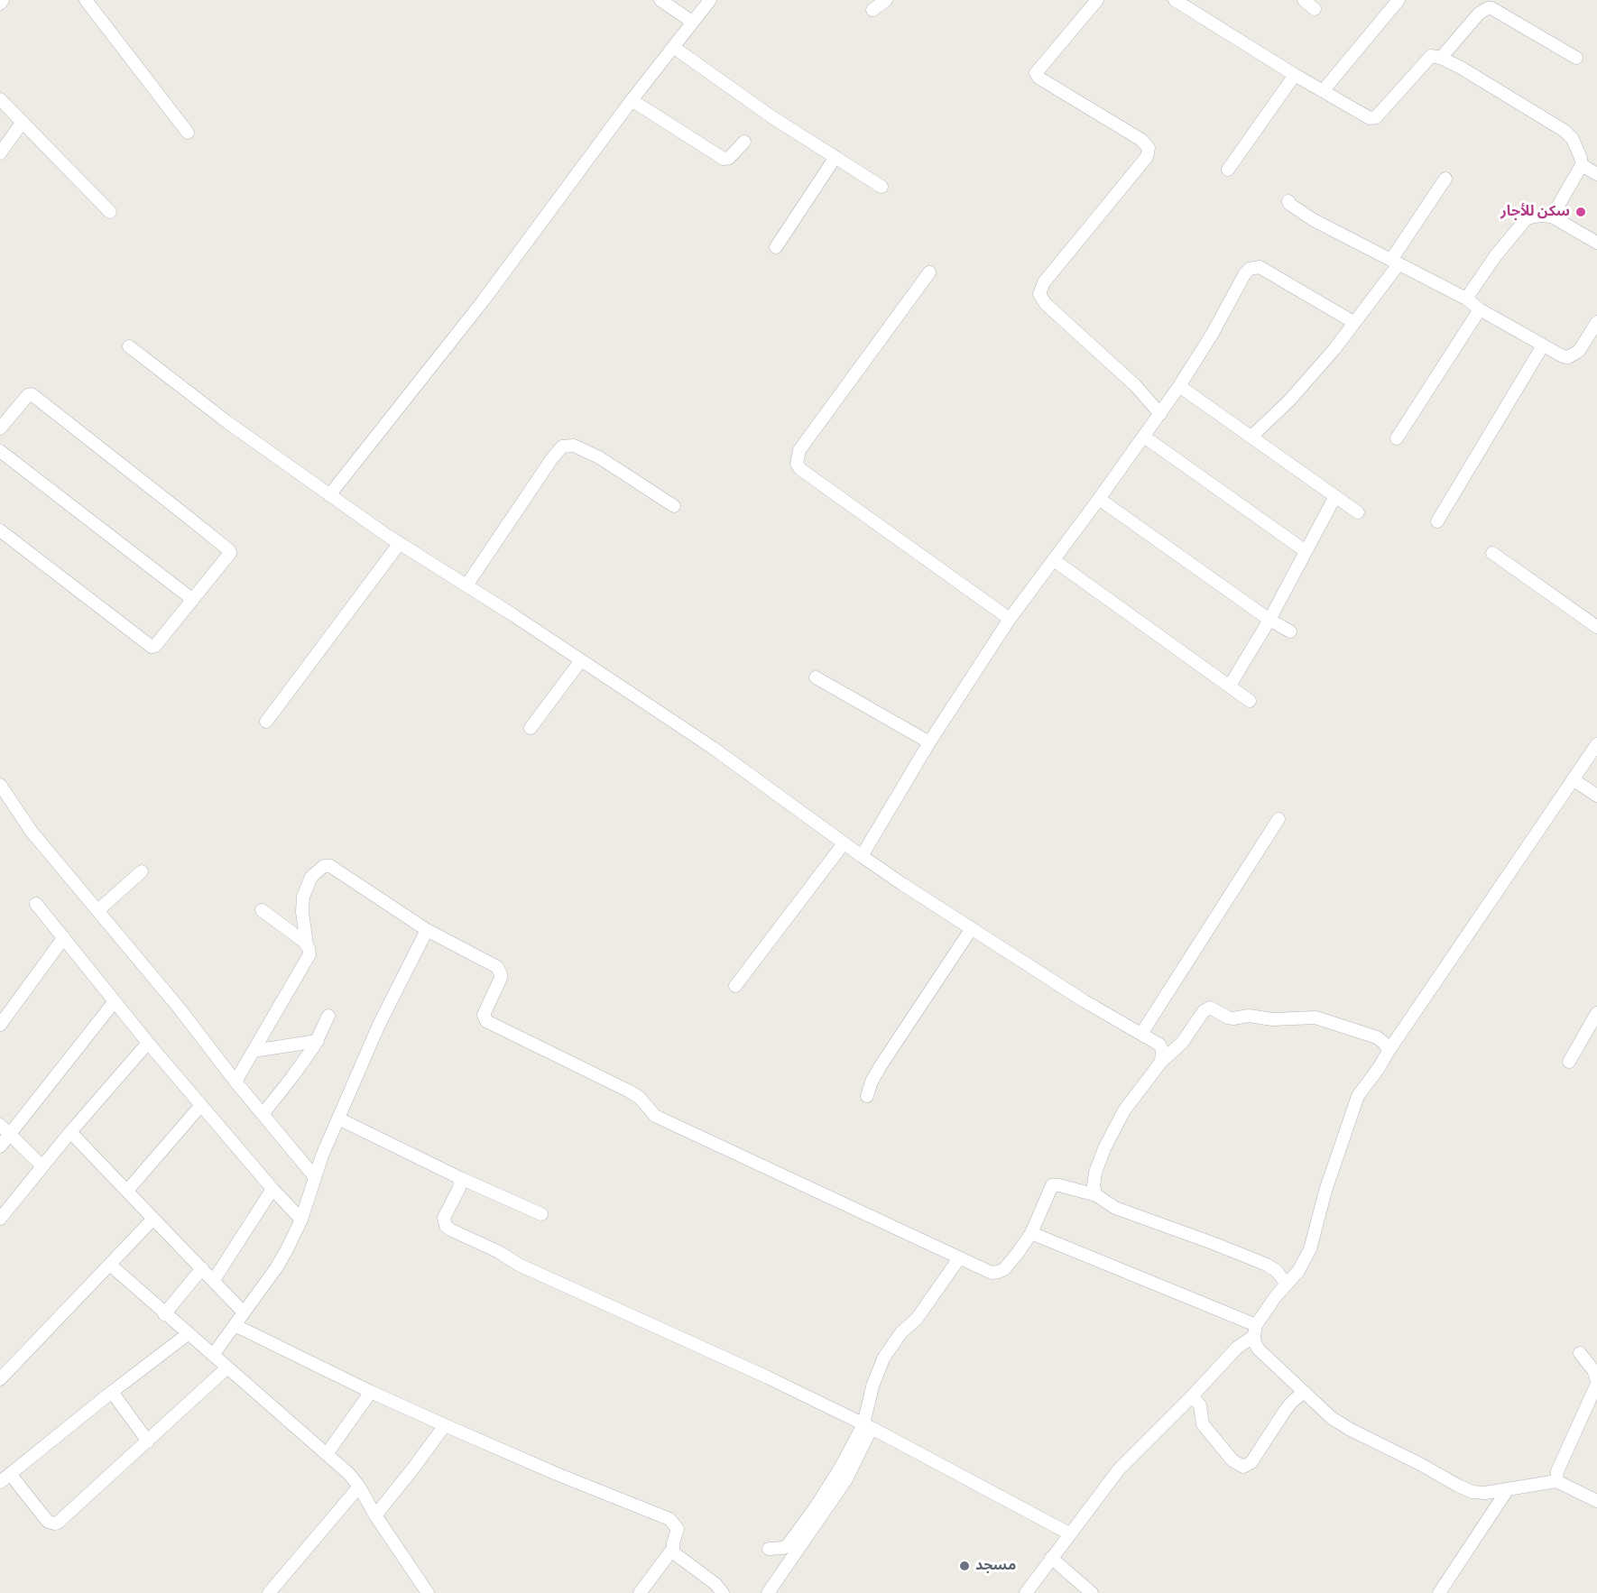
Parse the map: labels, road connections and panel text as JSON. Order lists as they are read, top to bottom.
{
  "places": ["سكن للأجار", "مسجد"]
}
